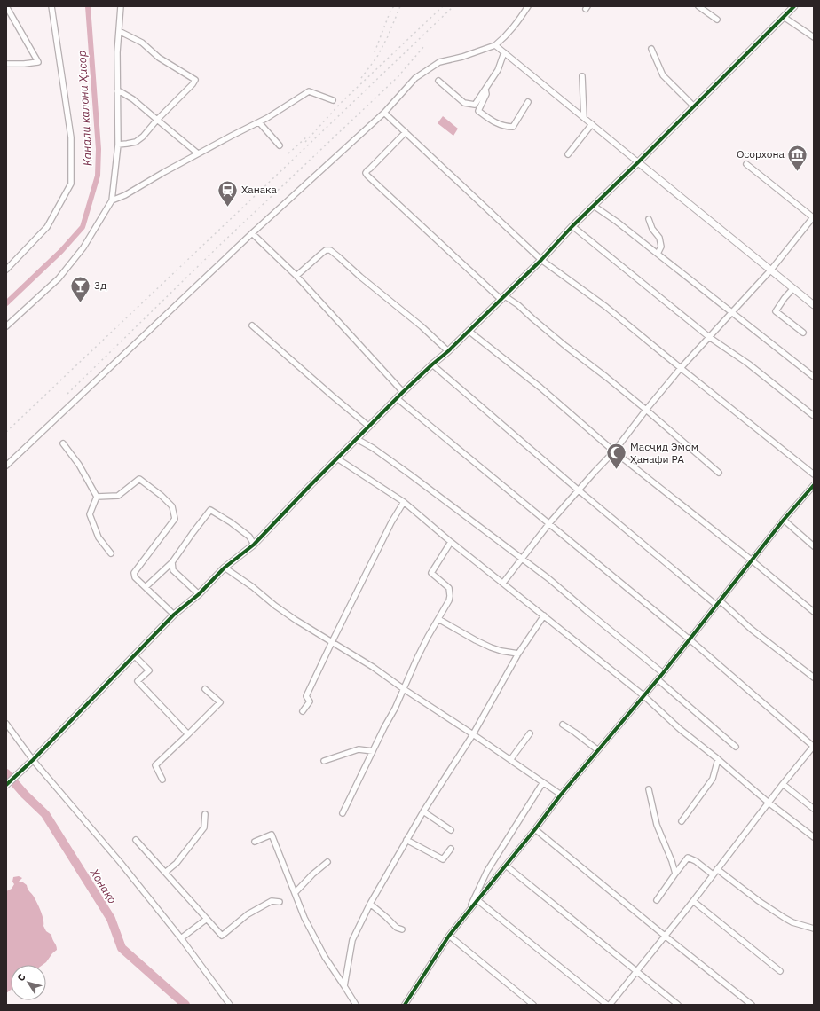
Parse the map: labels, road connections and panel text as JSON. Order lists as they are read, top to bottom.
{
  "water": ["Канали калони Ҳисор", "Хонақо"],
  "places": {
    "museum": ["Осорхона"],
    "station": ["Ханака"],
    "bar": ["3д"],
    "mosque": ["Масҷид Эмом Ҳанафи РА"]
  },
  "north": "top left"
}
